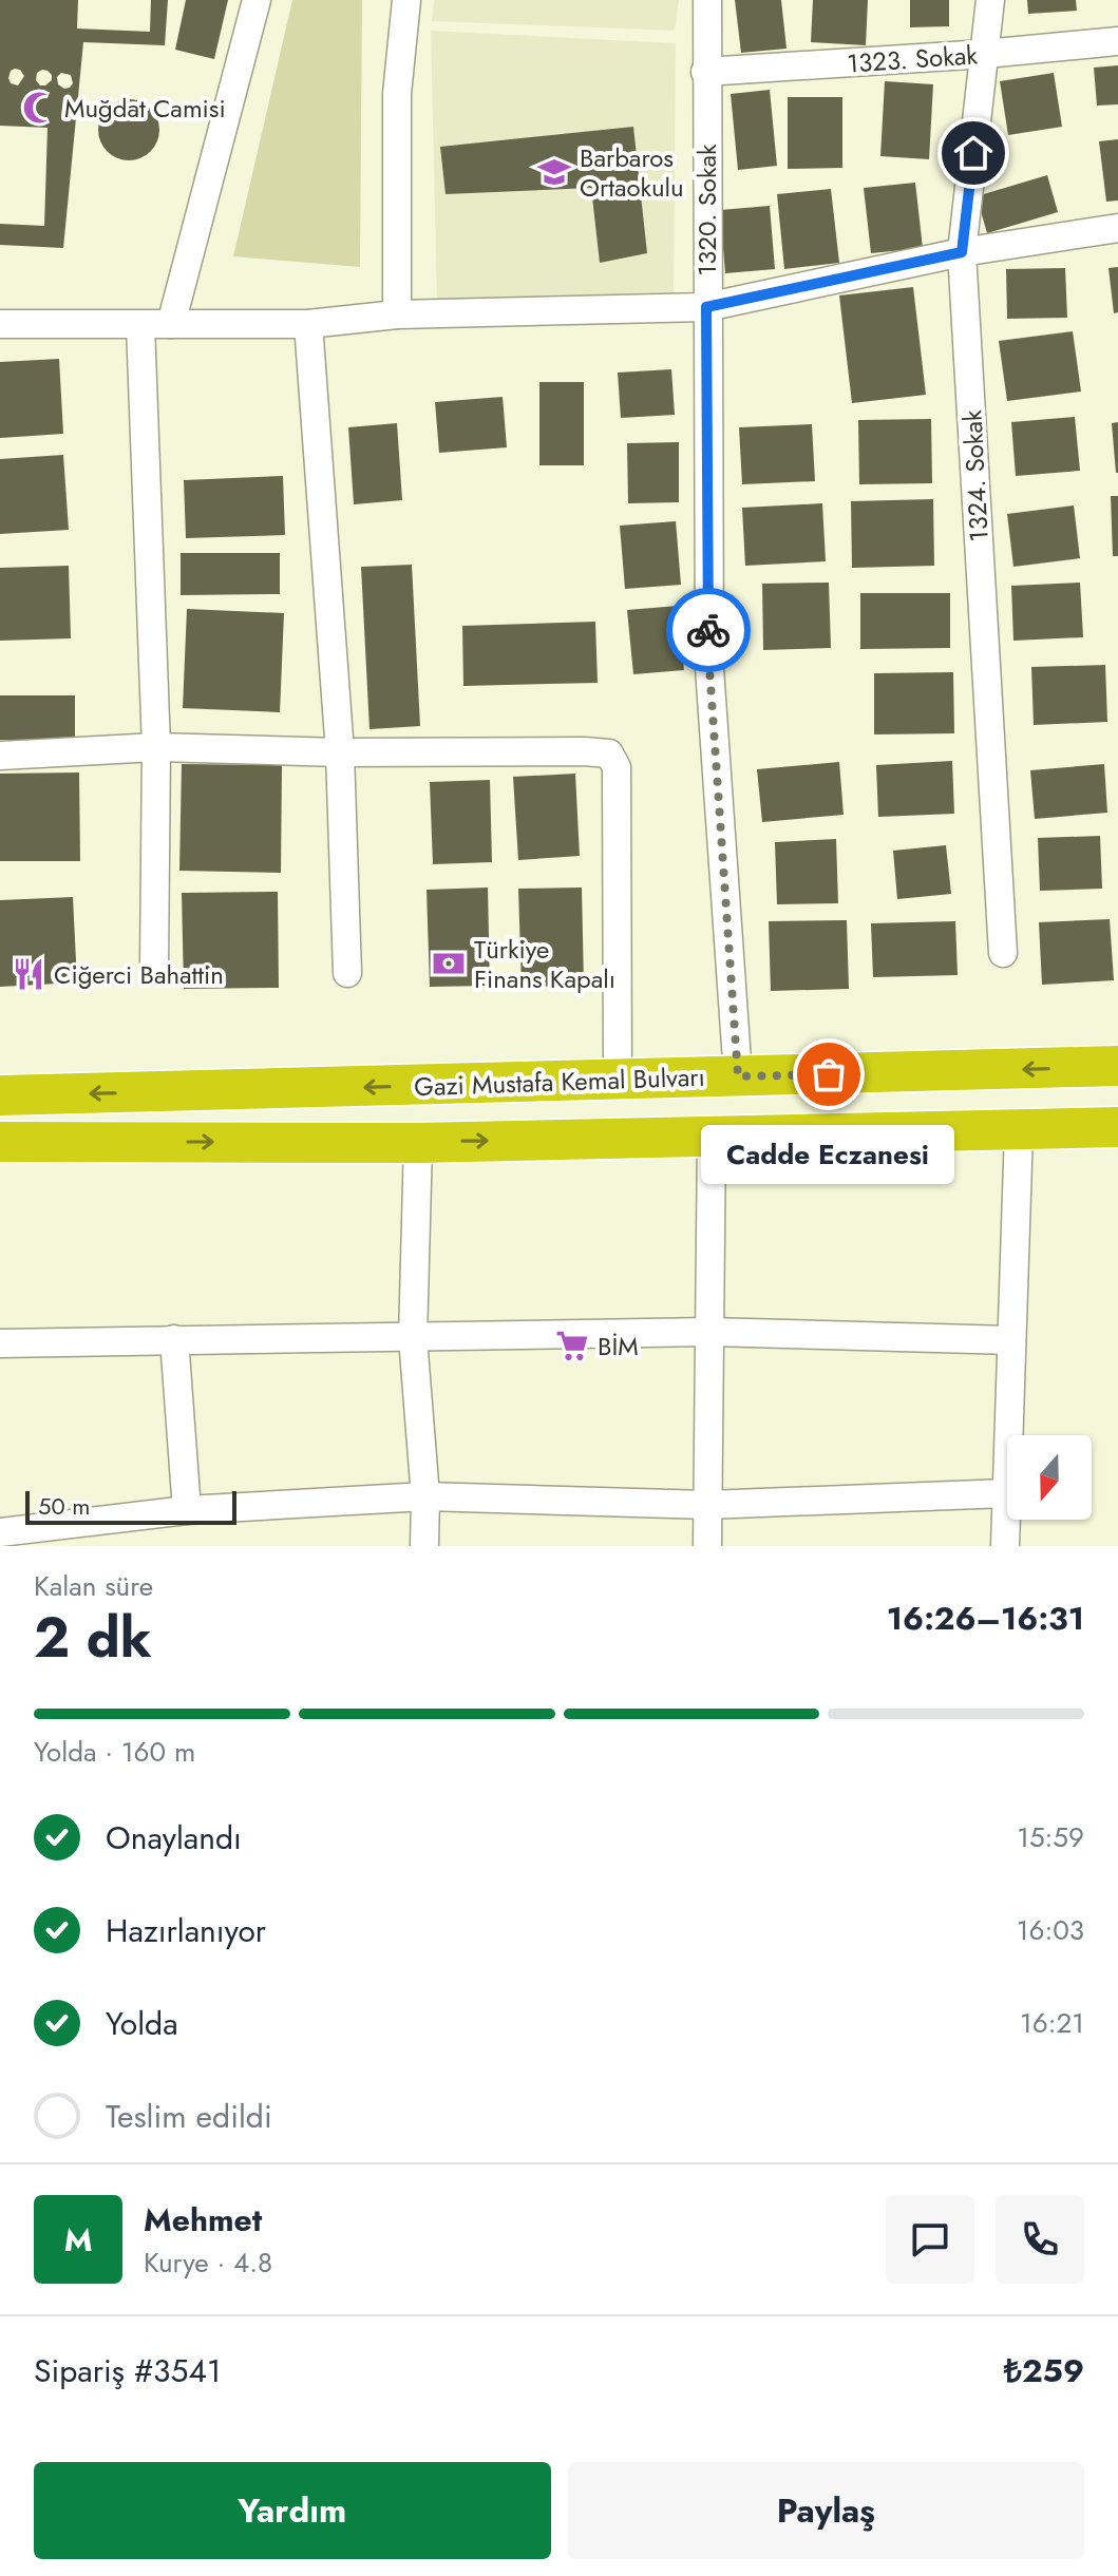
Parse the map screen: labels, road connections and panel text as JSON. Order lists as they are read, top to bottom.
{
  "streets": {
    "highway": ["Gazi Mustafa Kemal Bulvarı"],
    "street": ["1323. Sokak", "1320. Sokak", "1324. Sokak"]
  },
  "crossings": [
    ["1323. Sokak", "1320. Sokak"],
    ["1323. Sokak", "1324. Sokak"],
    ["1320. Sokak", "Gazi Mustafa Kemal Bulvarı"]
  ],
  "places": {
    "mosque": ["Muğdat Camisi"],
    "school or university": ["Barbaros Ortaokulu"],
    "bank": ["Türkiye Finans Kapalı"],
    "restaurant": ["Ciğerci Bahattin"],
    "other": ["Cadde Eczanesi"],
    "supermarket": ["BİM"]
  },
  "scale_bar": "50 m",
  "north": "bottom",
  "page": {
    "bubble": "Cadde Eczanesi",
    "scale": "50 m",
    "heading": ["2 dk", "Kalan süre", "16:26–16:31"],
    "panel": [
      "Mehmet",
      "Kurye · 4.8",
      "Sipariş #3541",
      "₺259"
    ],
    "bar": "Yolda · 160 m",
    "list": [
      ["Onaylandı", "15:59"],
      ["Hazırlanıyor", "16:03"],
      ["Yolda", "16:21"],
      "Teslim edildi"
    ],
    "round": "M",
    "buttons": ["Yardım", "Paylaş"]
  }
}
